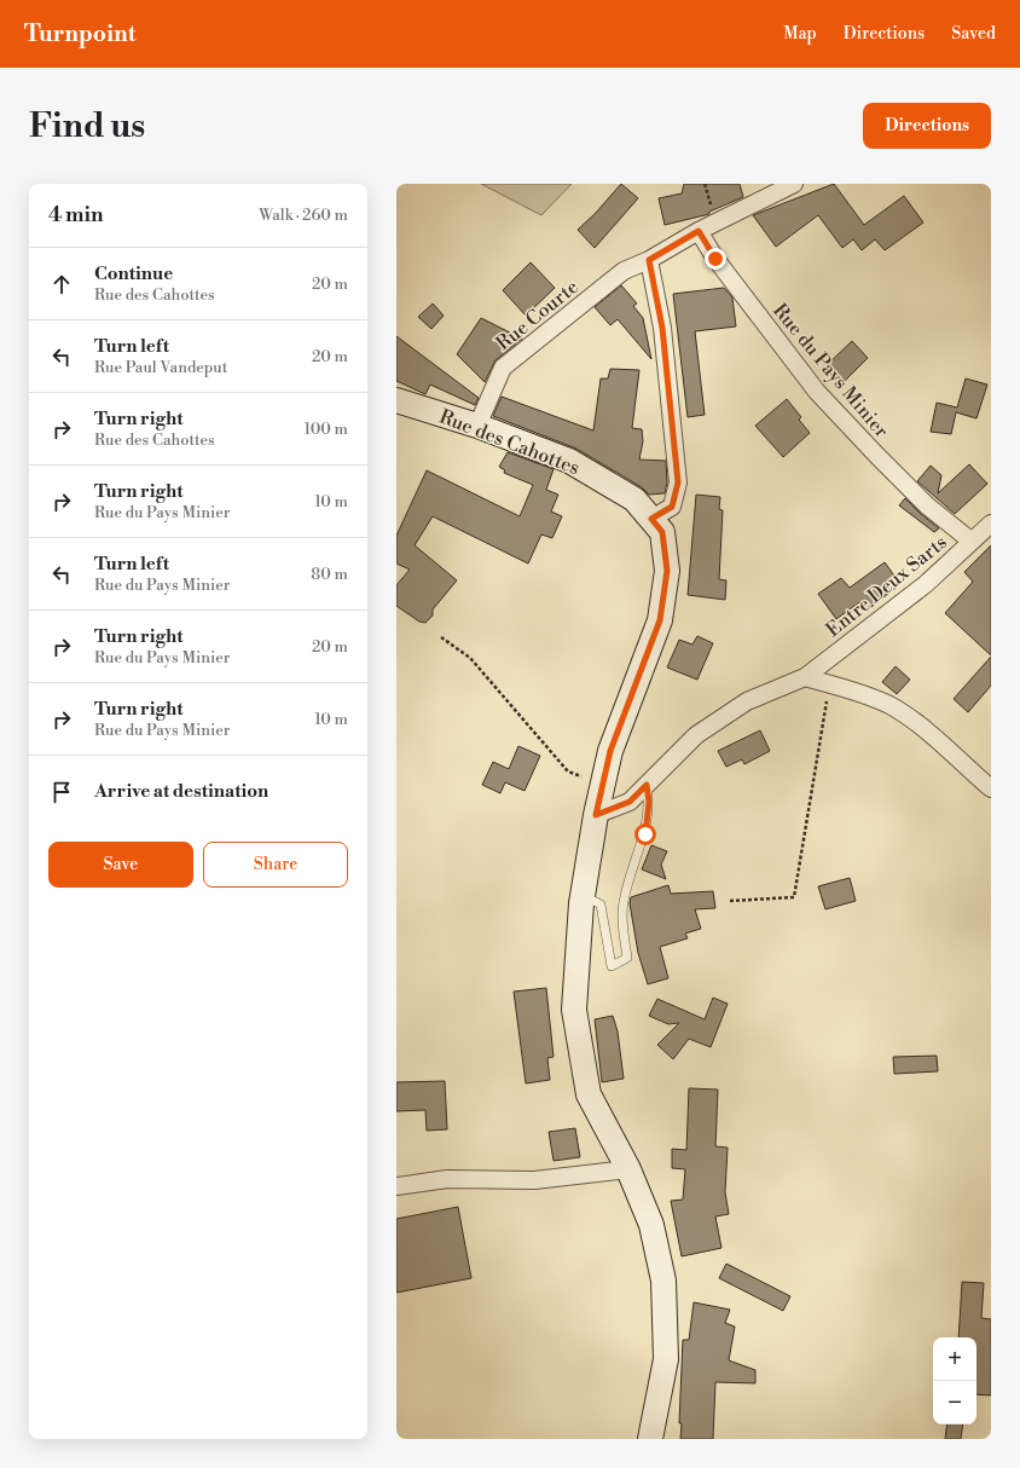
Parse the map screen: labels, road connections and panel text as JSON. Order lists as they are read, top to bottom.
{
  "streets": {
    "street": [
      "Rue Courte",
      "Rue du Pays Minier",
      "Rue des Cahottes",
      "Entre Deux Sarts"
    ]
  },
  "crossings": [
    ["Rue Courte", "Rue des Cahottes"],
    ["Rue du Pays Minier", "Entre Deux Sarts"],
    ["Rue des Cahottes", "Entre Deux Sarts"]
  ],
  "page": {
    "header": "Turnpoint",
    "nav": ["Map", "Directions", "Saved"],
    "buttons": [
      "Directions",
      ["Save", "Share"]
    ],
    "title": "Find us",
    "heading": ["4 min", "Walk · 260 m"],
    "list": [
      ["Continue", "Rue des Cahottes", "20 m"],
      ["Turn left", "Rue Paul Vandeput", "20 m"],
      ["Turn right", "Rue des Cahottes", "100 m"],
      ["Turn right", "Rue du Pays Minier", "10 m"],
      ["Turn left", "Rue du Pays Minier", "80 m"],
      ["Turn right", "Rue du Pays Minier", "20 m"],
      ["Turn right", "Rue du Pays Minier", "10 m"],
      "Arrive at destination"
    ],
    "map_buttons": ["+", "−"]
  }
}
